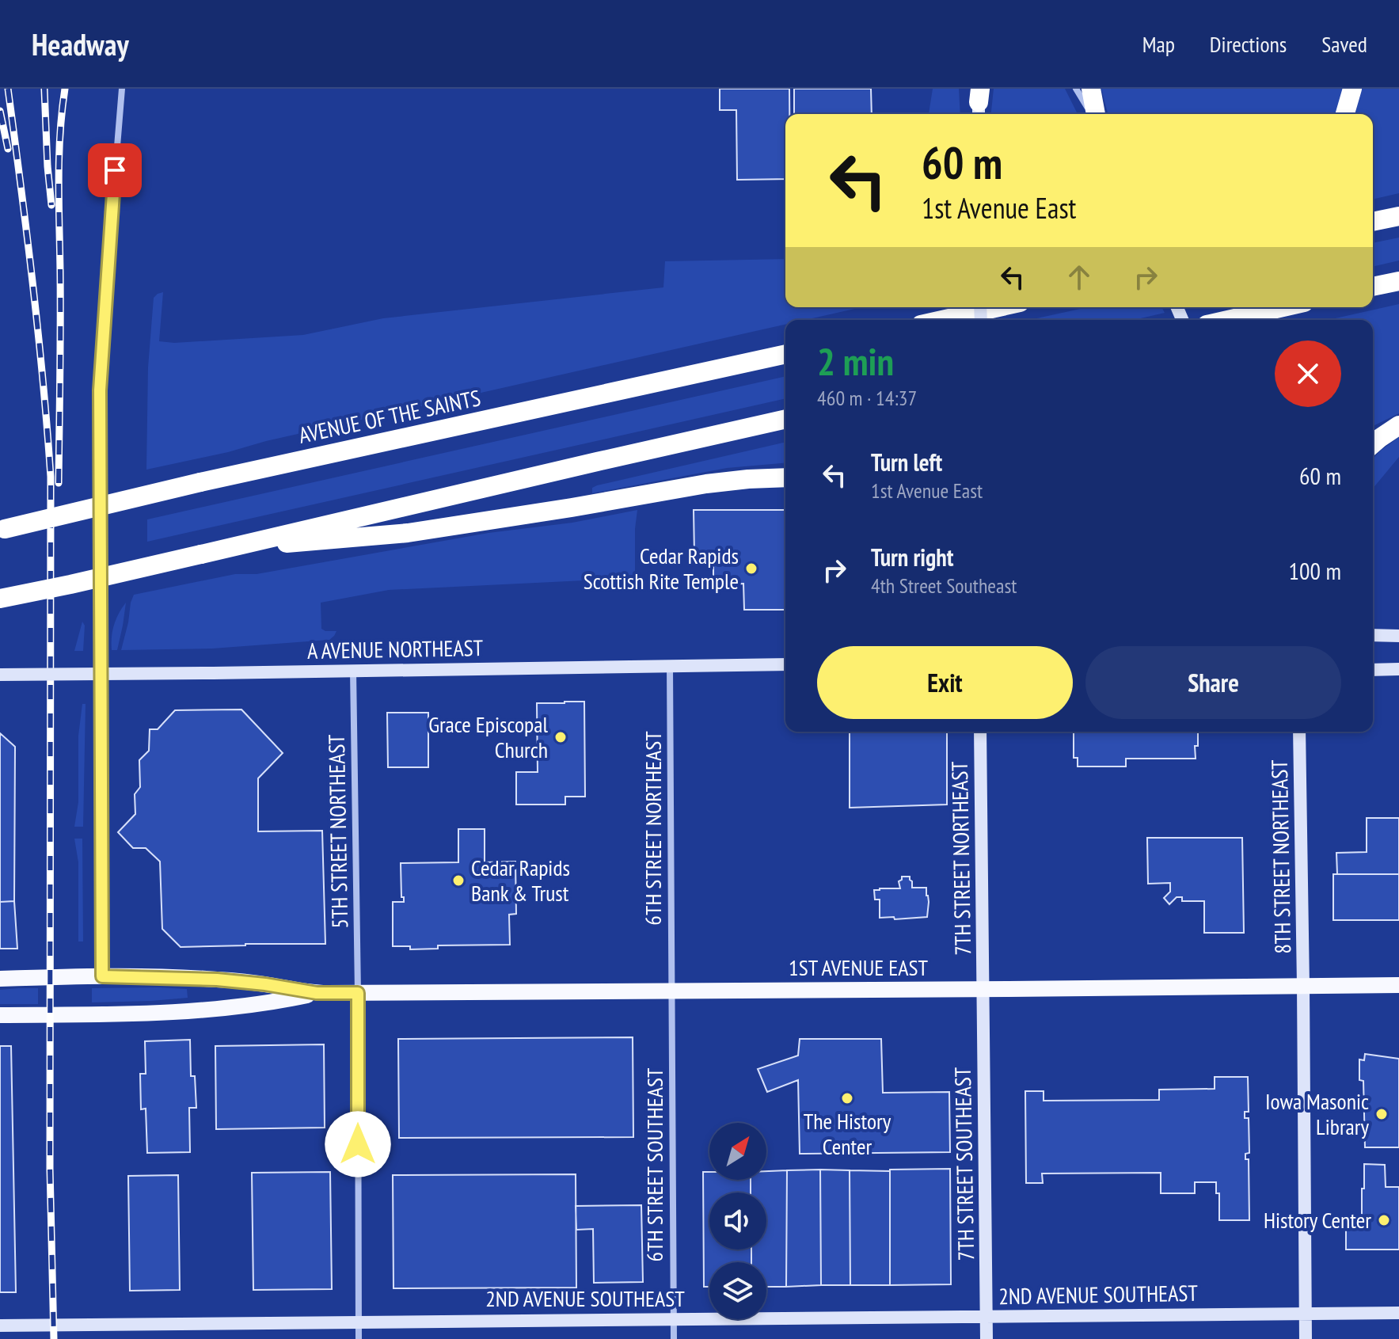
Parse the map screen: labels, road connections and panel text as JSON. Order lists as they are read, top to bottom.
{
  "streets": {
    "highway": ["AVENUE OF THE SAINTS"],
    "main road": [
      "A AVENUE NORTHEAST",
      "8TH STREET NORTHEAST",
      "7TH STREET NORTHEAST",
      "1ST AVENUE EAST",
      "7TH STREET SOUTHEAST",
      "2ND AVENUE SOUTHEAST"
    ],
    "street": ["6TH STREET NORTHEAST", "5TH STREET NORTHEAST", "6TH STREET SOUTHEAST"]
  },
  "crossings": [
    ["A AVENUE NORTHEAST", "6TH STREET NORTHEAST"],
    ["A AVENUE NORTHEAST", "5TH STREET NORTHEAST"],
    ["6TH STREET NORTHEAST", "1ST AVENUE EAST"],
    ["6TH STREET NORTHEAST", "6TH STREET SOUTHEAST"],
    ["5TH STREET NORTHEAST", "1ST AVENUE EAST"],
    ["5TH STREET NORTHEAST", "2ND AVENUE SOUTHEAST"],
    ["8TH STREET NORTHEAST", "1ST AVENUE EAST"],
    ["8TH STREET NORTHEAST", "2ND AVENUE SOUTHEAST"],
    ["7TH STREET NORTHEAST", "1ST AVENUE EAST"],
    ["7TH STREET NORTHEAST", "7TH STREET SOUTHEAST"],
    ["1ST AVENUE EAST", "7TH STREET SOUTHEAST"],
    ["1ST AVENUE EAST", "6TH STREET SOUTHEAST"],
    ["7TH STREET SOUTHEAST", "2ND AVENUE SOUTHEAST"],
    ["6TH STREET SOUTHEAST", "2ND AVENUE SOUTHEAST"]
  ],
  "places": [
    "Cedar Rapids Scottish Rite Temple",
    "Grace Episcopal Church",
    "Cedar Rapids Bank & Trust",
    "The History Center",
    "Iowa Masonic Library",
    "History Center"
  ],
  "north": "top right",
  "page": {
    "header": "Headway",
    "nav": ["Map", "Directions", "Saved"],
    "turn": ["60 m", "1st Avenue East"],
    "heading": ["2 min", "460 m · 14:37"],
    "list": [
      {
        "name": "Turn left",
        "note": "1st Avenue East",
        "value": "60 m"
      },
      {
        "name": "Turn right",
        "note": "4th Street Southeast",
        "value": "100 m"
      }
    ],
    "buttons": ["Exit", "Share"]
  }
}
